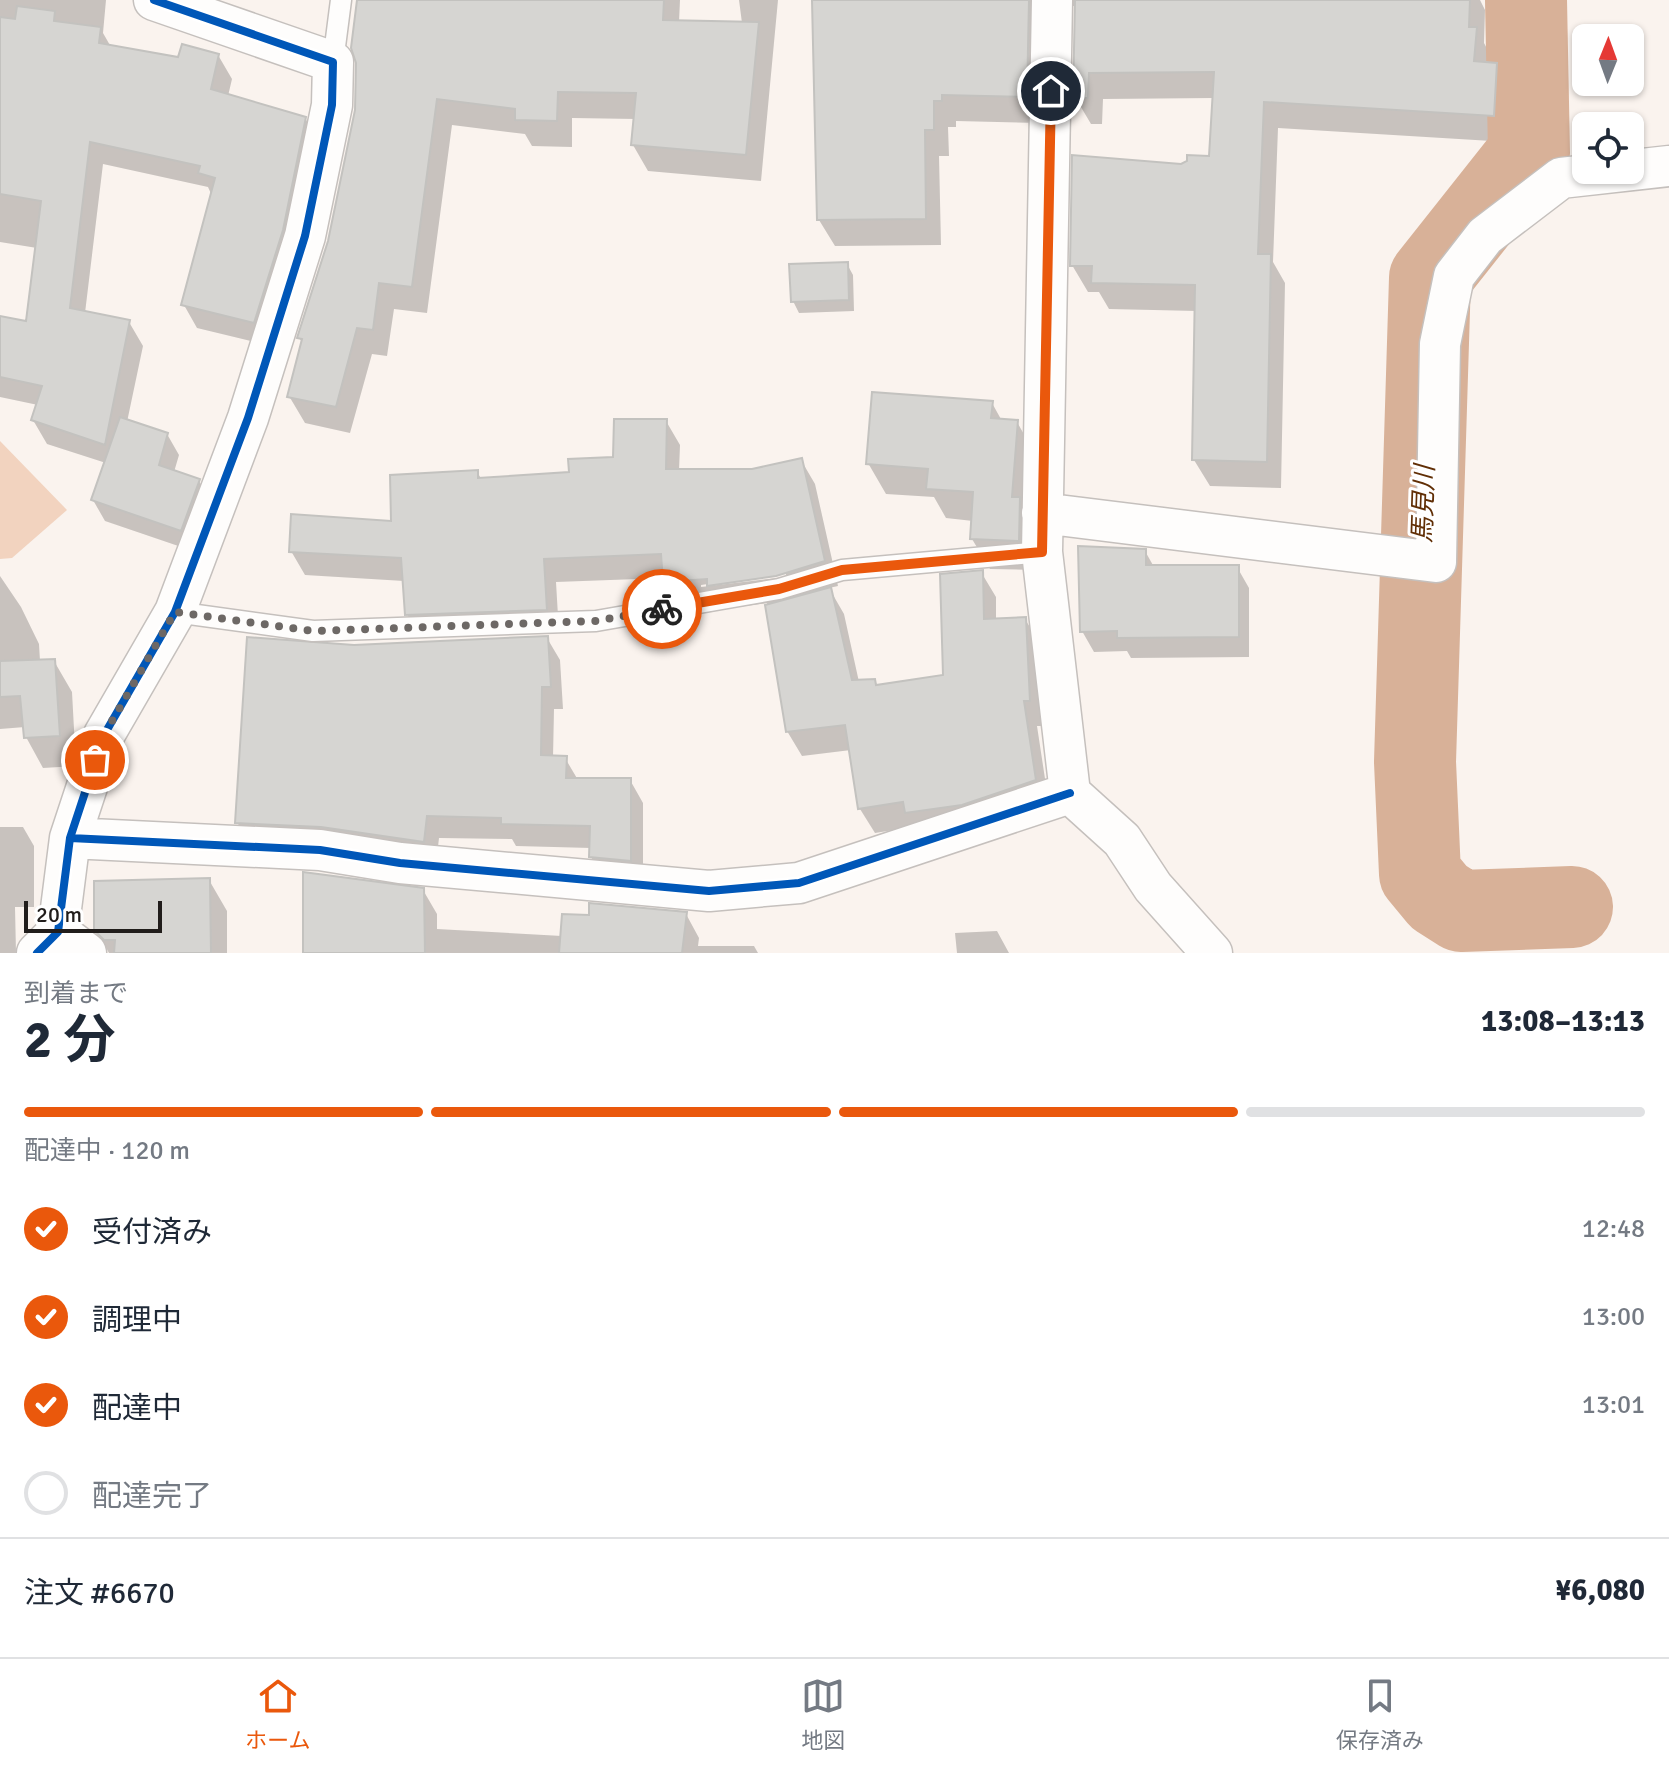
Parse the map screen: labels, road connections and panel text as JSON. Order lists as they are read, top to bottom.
{
  "water": ["馬見川"],
  "scale_bar": "20 m",
  "north": "top",
  "page": {
    "scale": "20 m",
    "heading": ["2 分", "到着まで", "13:08–13:13"],
    "panel": ["注文 #6670", "¥6,080"],
    "bar": "配達中 · 120 m",
    "list": [
      ["受付済み", "12:48"],
      ["調理中", "13:00"],
      ["配達中", "13:01"],
      "配達完了"
    ],
    "tabs": ["ホーム", "地図", "保存済み"]
  }
}
